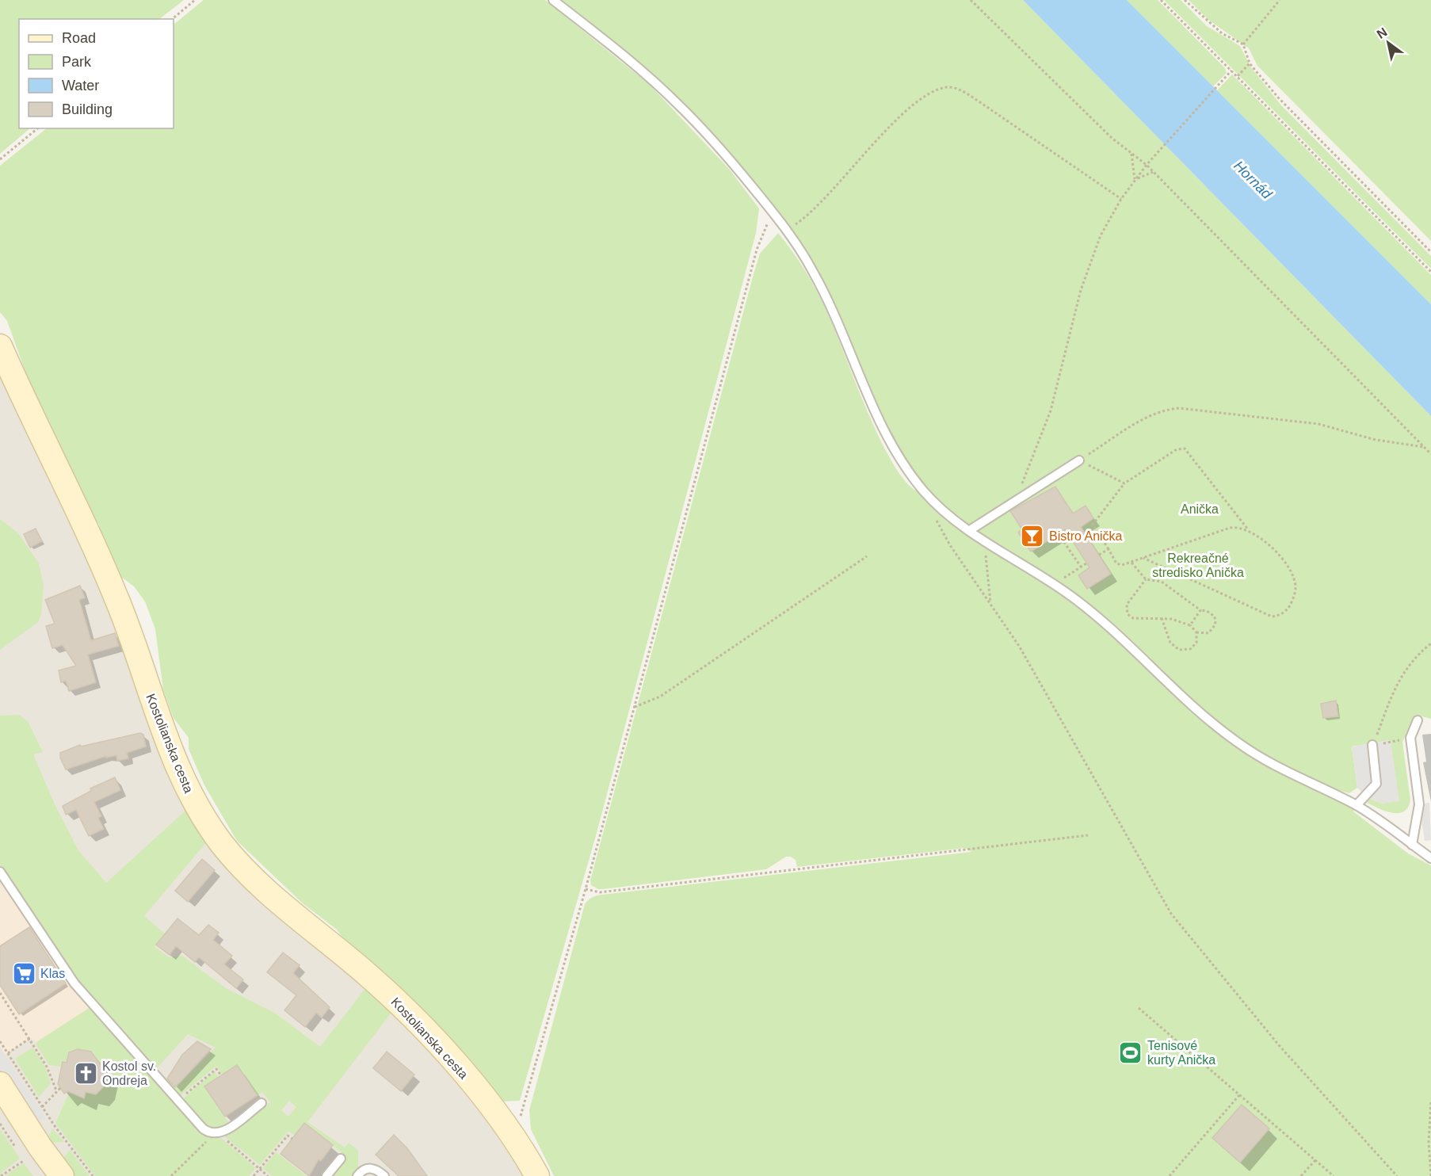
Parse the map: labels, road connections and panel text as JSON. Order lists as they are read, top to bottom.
{
  "streets": {
    "street": ["Kostolianska cesta"]
  },
  "water": ["Hornád"],
  "parks": ["Anička", "Rekreačné stredisko Anička"],
  "places": {
    "bar": ["Bistro Anička"],
    "supermarket": ["Klas"],
    "sports": ["Tenisové kurty Anička"],
    "church": ["Kostol sv. Ondreja"]
  },
  "legend": [
    "Road",
    "Park",
    "Water",
    "Building"
  ],
  "north": "top left"
}
